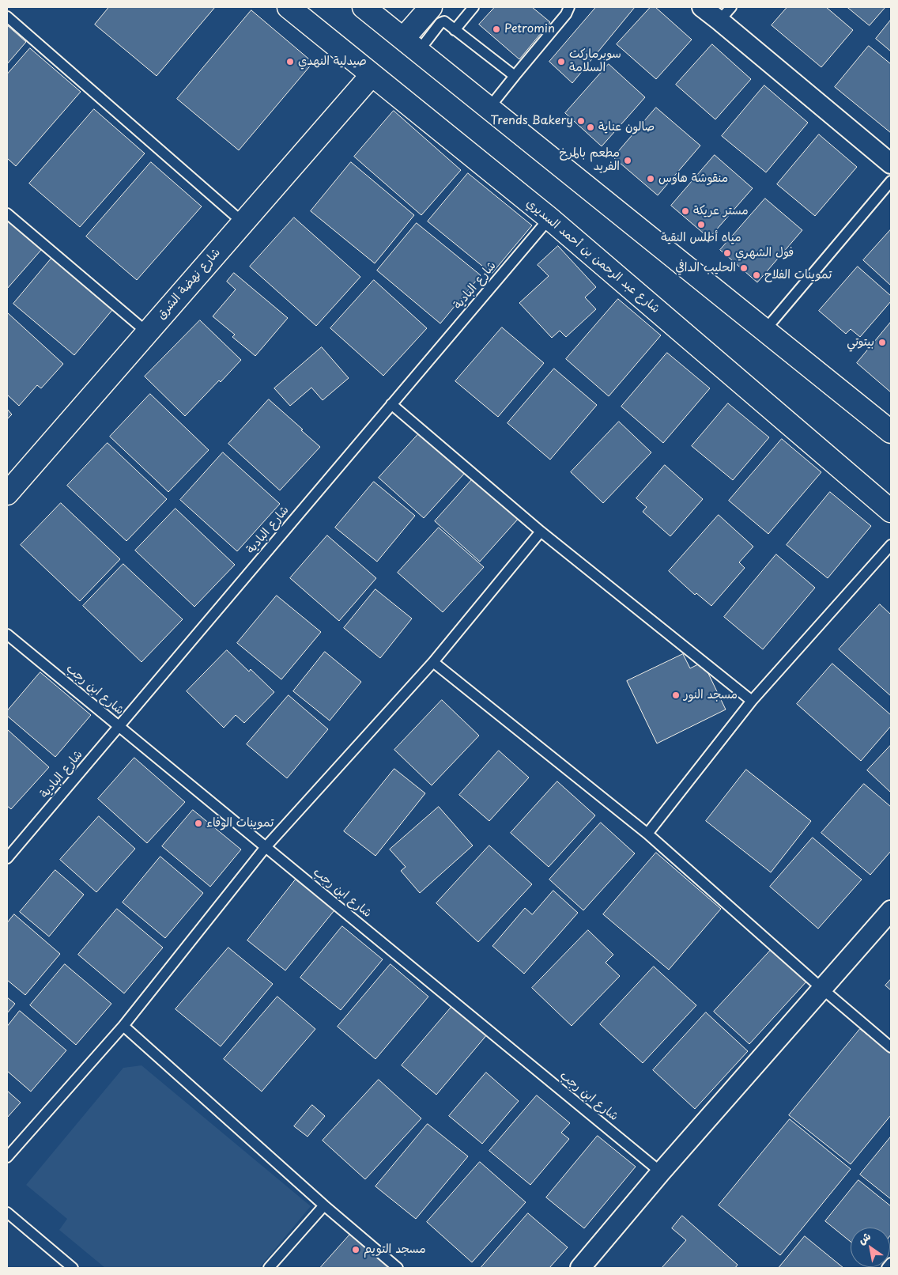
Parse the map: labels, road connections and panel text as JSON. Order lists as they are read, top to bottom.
{
  "streets": {
    "street": ["شارع عبد الرحمن بن أحمد السديري", "شارع نهضة الشرق"],
    "lane": ["شارع البادية", "شارع ابن رجب"]
  },
  "crossings": [
    ["شارع عبد الرحمن بن أحمد السديري", "شارع نهضة الشرق"],
    ["شارع عبد الرحمن بن أحمد السديري", "شارع البادية"],
    ["شارع البادية", "شارع ابن رجب"]
  ],
  "places": [
    "Petromin",
    "صيدلية النهدي",
    "سوبرماركت السلامة",
    "Trends Bakery",
    "صالون عناية",
    "مطعم بالمرخ الفريد",
    "منقوشة هاوس",
    "مستر عريكة",
    "مياه أطلس النقية",
    "فول الشهري",
    "الحليب الدافي",
    "تموينات الفلاح",
    "بيتوتي",
    "مسجد النور",
    "تموينات الوفاء",
    "مسجد التويم"
  ],
  "north": "top left"
}
